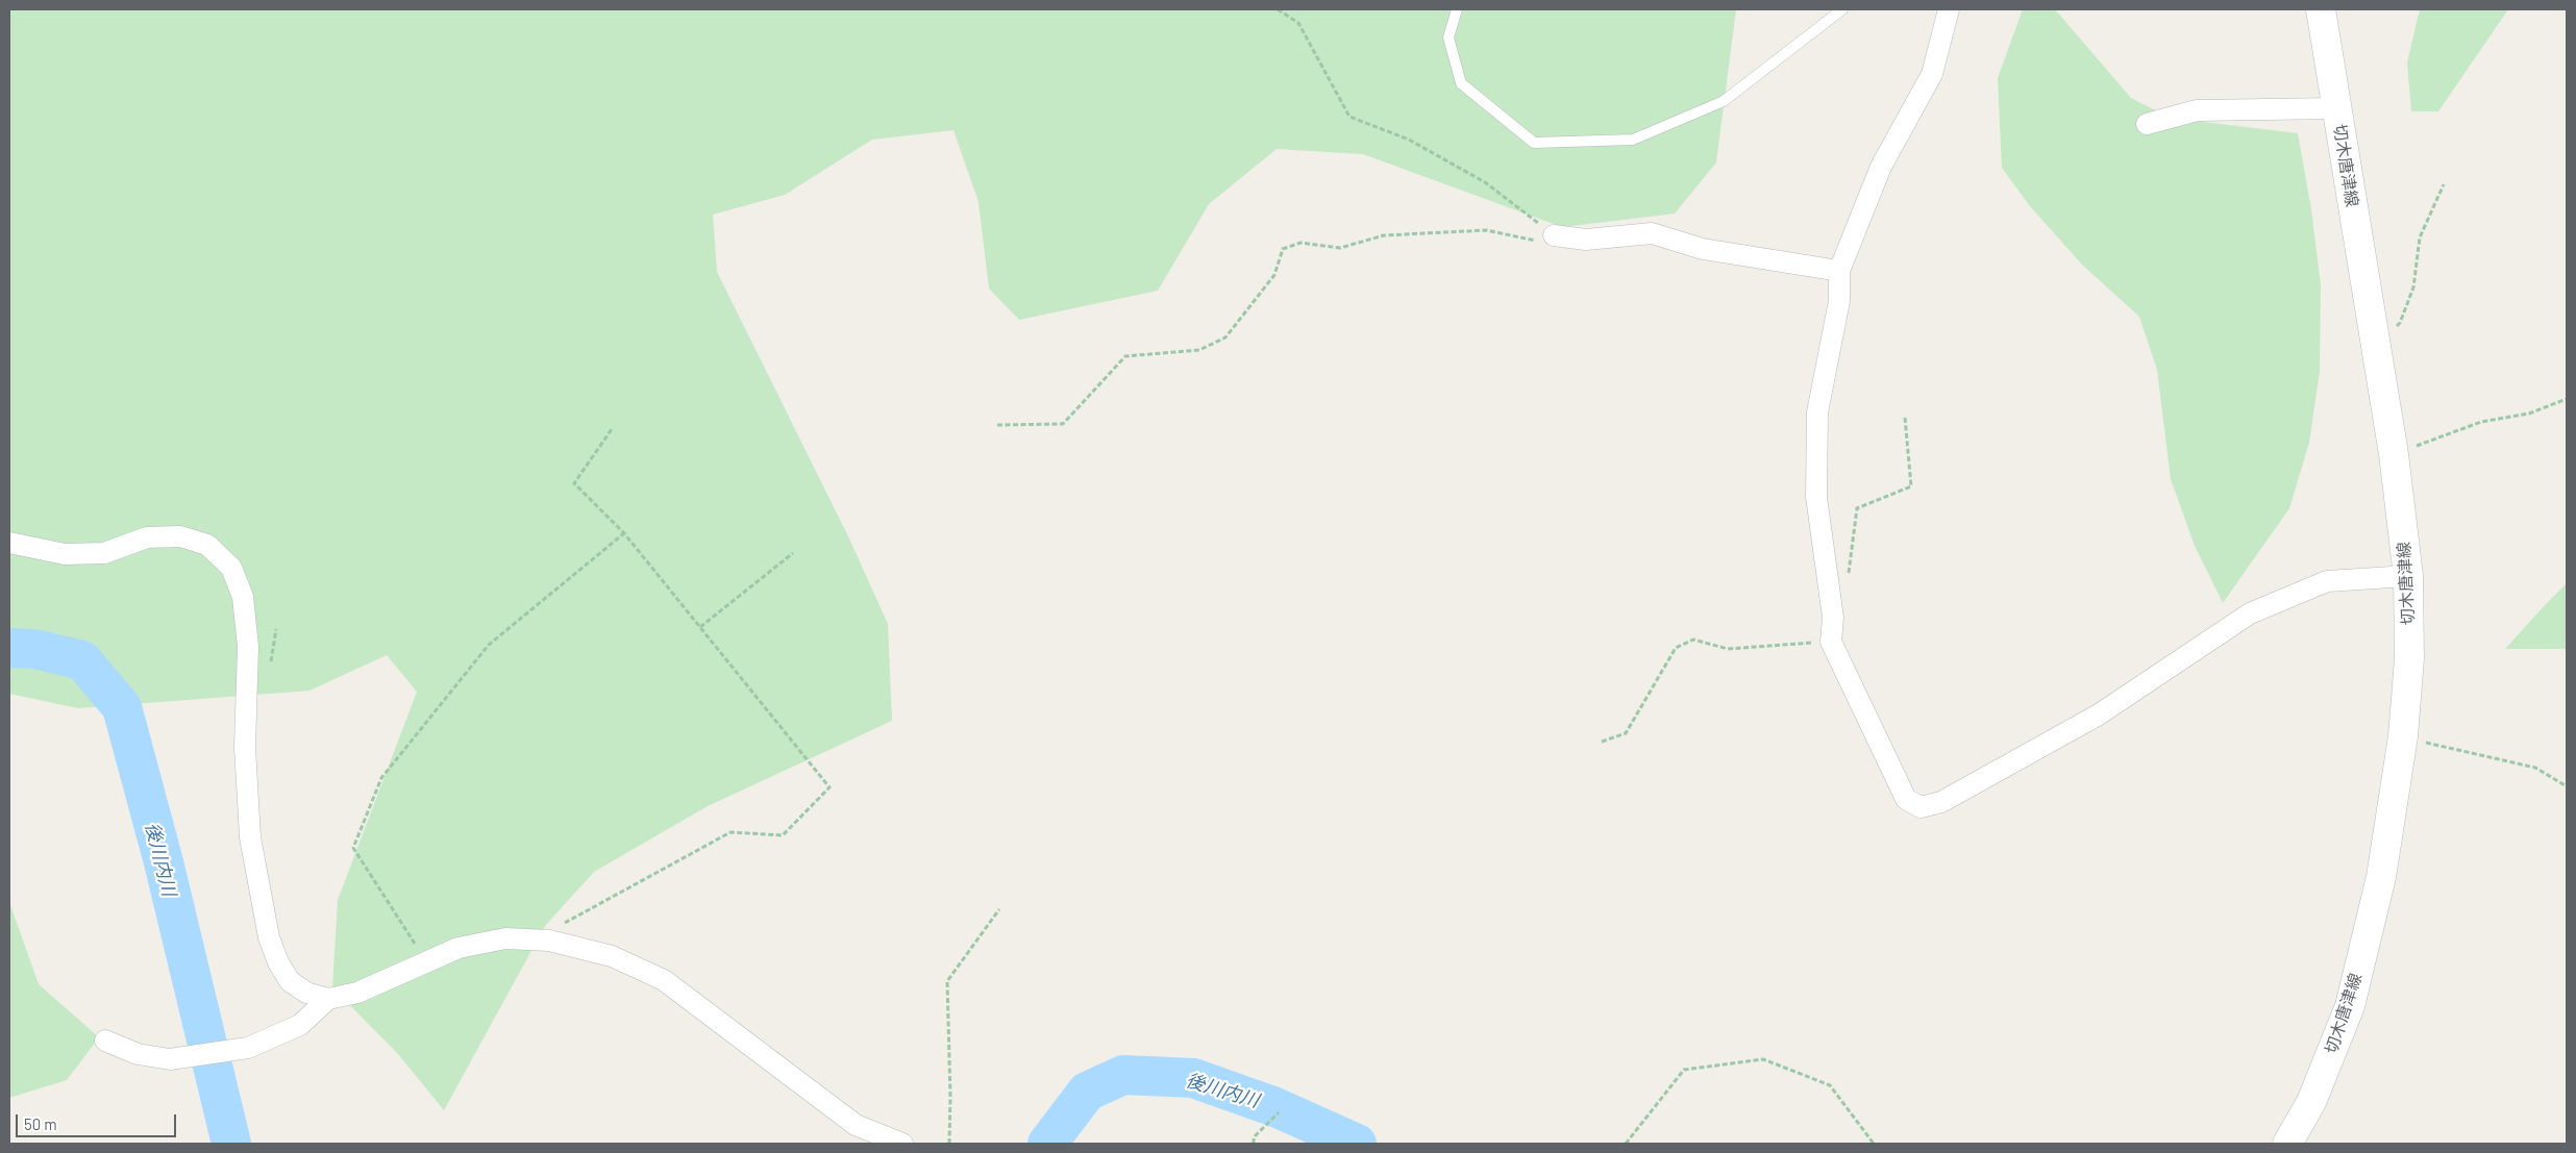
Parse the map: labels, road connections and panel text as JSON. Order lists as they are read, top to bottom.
{
  "streets": {
    "main road": ["切木唐津線"]
  },
  "water": ["後川内川"],
  "scale_bar": "50 m"
}
